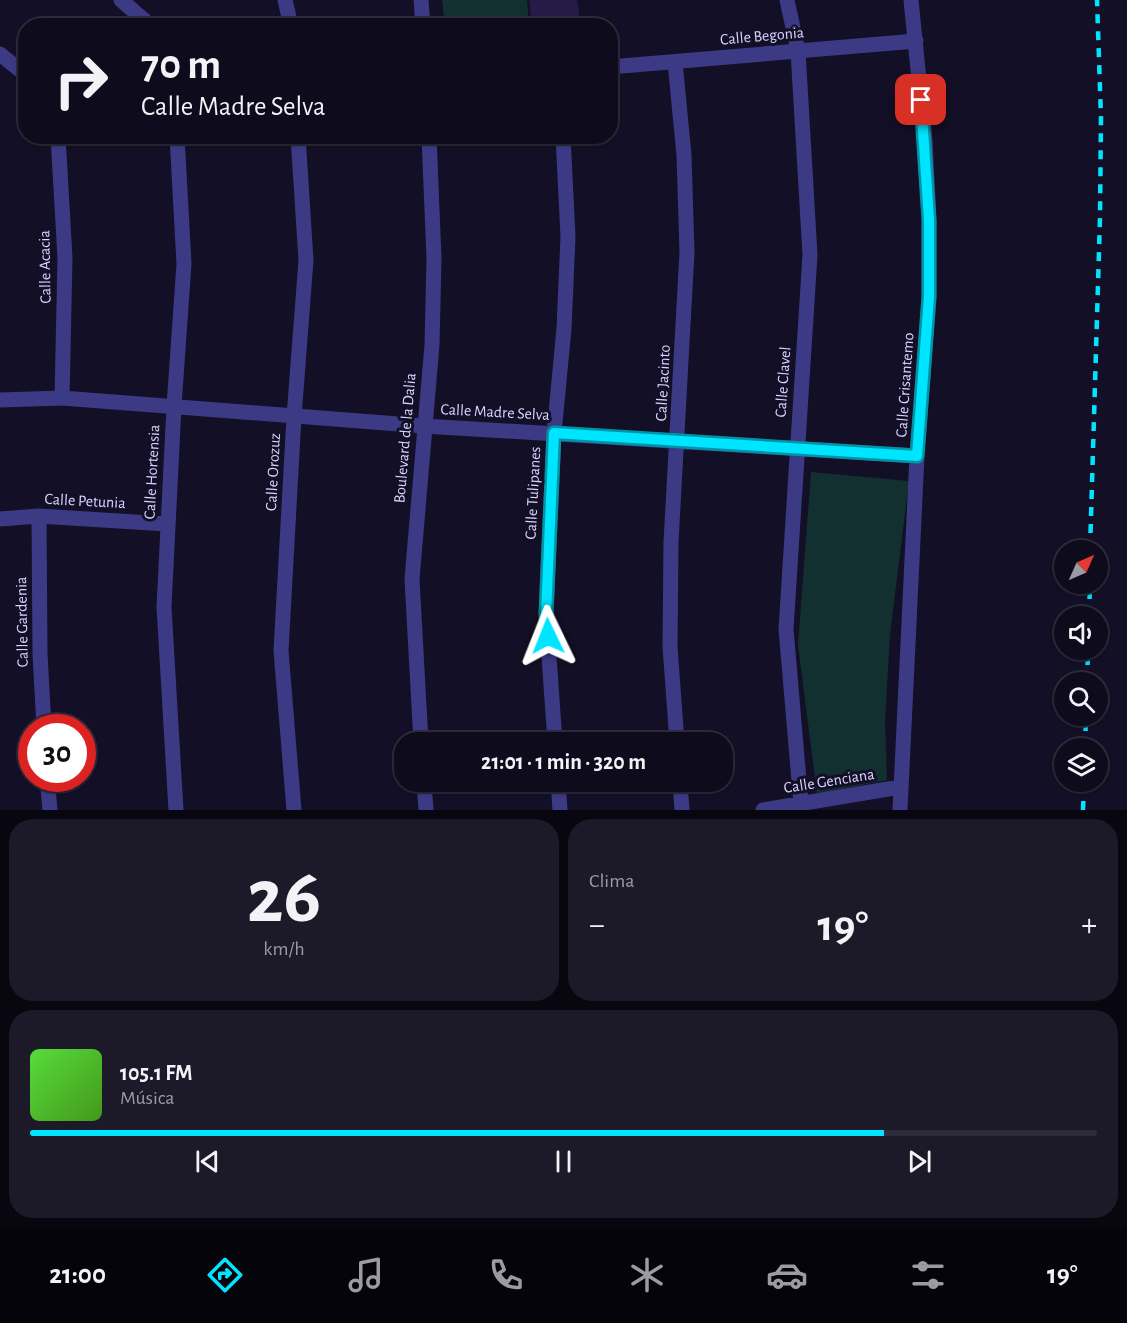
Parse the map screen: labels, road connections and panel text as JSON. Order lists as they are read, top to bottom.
{
  "streets": {
    "street": [
      "Calle Begonia",
      "Calle Acacia",
      "Calle Clavel",
      "Calle Jacinto",
      "Calle Crisantemo",
      "Calle Madre Selva",
      "Boulevard de la Dalia",
      "Calle Hortensia",
      "Calle Orozuz",
      "Calle Tulipanes",
      "Calle Petunia",
      "Calle Gardenia",
      "Calle Genciana"
    ]
  },
  "crossings": [
    ["Calle Begonia", "Calle Clavel"],
    ["Calle Begonia", "Calle Jacinto"],
    ["Calle Begonia", "Calle Crisantemo"],
    ["Calle Acacia", "Calle Madre Selva"],
    ["Calle Clavel", "Calle Madre Selva"],
    ["Calle Clavel", "Calle Genciana"],
    ["Calle Jacinto", "Calle Madre Selva"],
    ["Calle Crisantemo", "Calle Madre Selva"],
    ["Calle Crisantemo", "Calle Genciana"],
    ["Calle Madre Selva", "Boulevard de la Dalia"],
    ["Calle Madre Selva", "Calle Hortensia"],
    ["Calle Madre Selva", "Calle Orozuz"],
    ["Calle Madre Selva", "Calle Tulipanes"],
    ["Calle Hortensia", "Calle Petunia"],
    ["Calle Petunia", "Calle Gardenia"]
  ],
  "north": "top right",
  "page": {
    "turn": ["70 m", "Calle Madre Selva"],
    "limit": "30",
    "trip": "21:01 · 1 min · 320 m",
    "tile": [
      ["26", "km/h"],
      "Clima"
    ],
    "heat": ["−", "19°", "+"],
    "song": ["105.1 FM", "Música"],
    "tabs": ["21:00", "19°"]
  }
}
